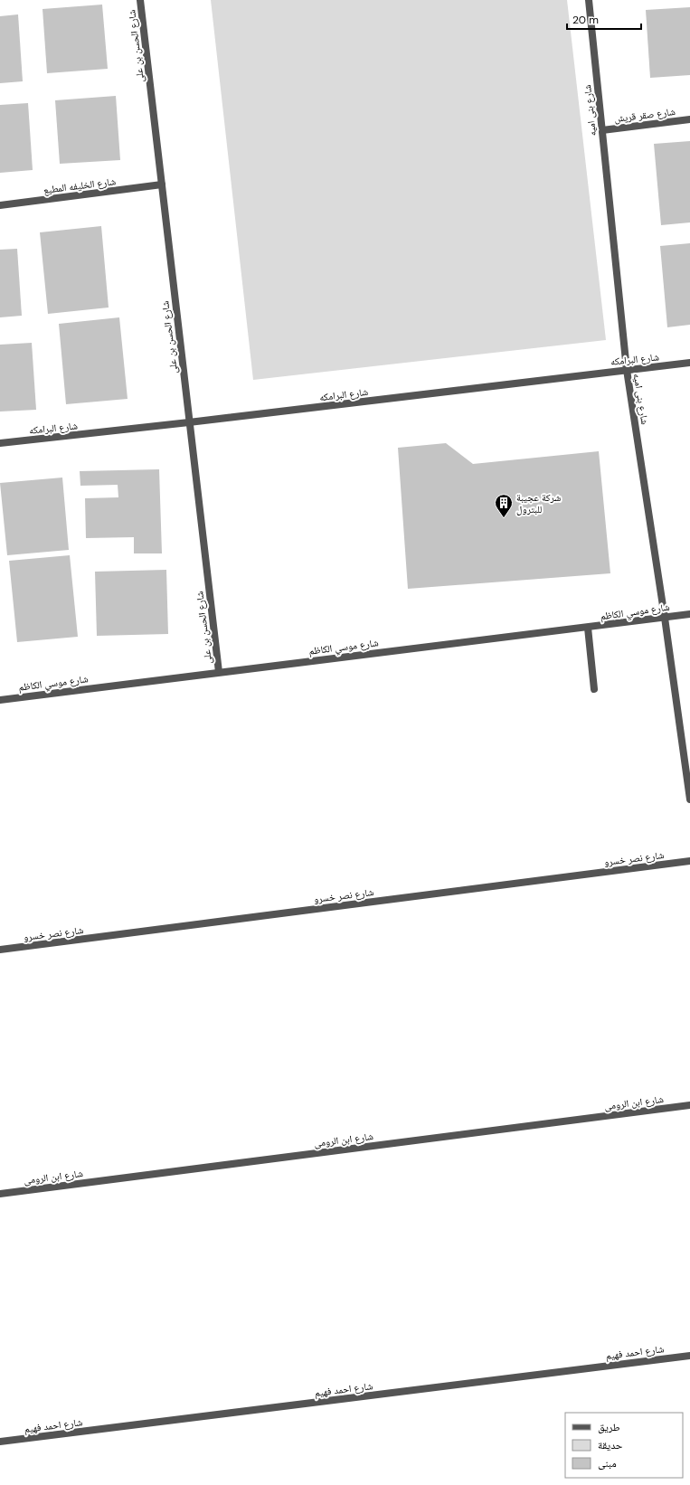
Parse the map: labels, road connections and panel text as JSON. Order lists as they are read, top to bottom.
{
  "streets": {
    "street": [
      "شارع الحسن بن على",
      "شارع بنى اميه",
      "شارع صقر قريش",
      "شارع الخليفه المطيع",
      "شارع البرامكه",
      "شارع موسي الكاظم",
      "شارع نصر خسرو",
      "شارع ابن الرومى",
      "شارع احمد فهيم"
    ]
  },
  "crossings": [
    ["شارع الحسن بن على", "شارع الخليفه المطيع"],
    ["شارع الحسن بن على", "شارع البرامكه"],
    ["شارع الحسن بن على", "شارع موسي الكاظم"],
    ["شارع بنى اميه", "شارع صقر قريش"],
    ["شارع بنى اميه", "شارع البرامكه"],
    ["شارع بنى اميه", "شارع موسي الكاظم"]
  ],
  "places": {
    "building": ["شركة عجيبة للبترول"]
  },
  "legend": ["طريق", "حديقة", "مبنى"],
  "scale_bar": "20 m"
}
